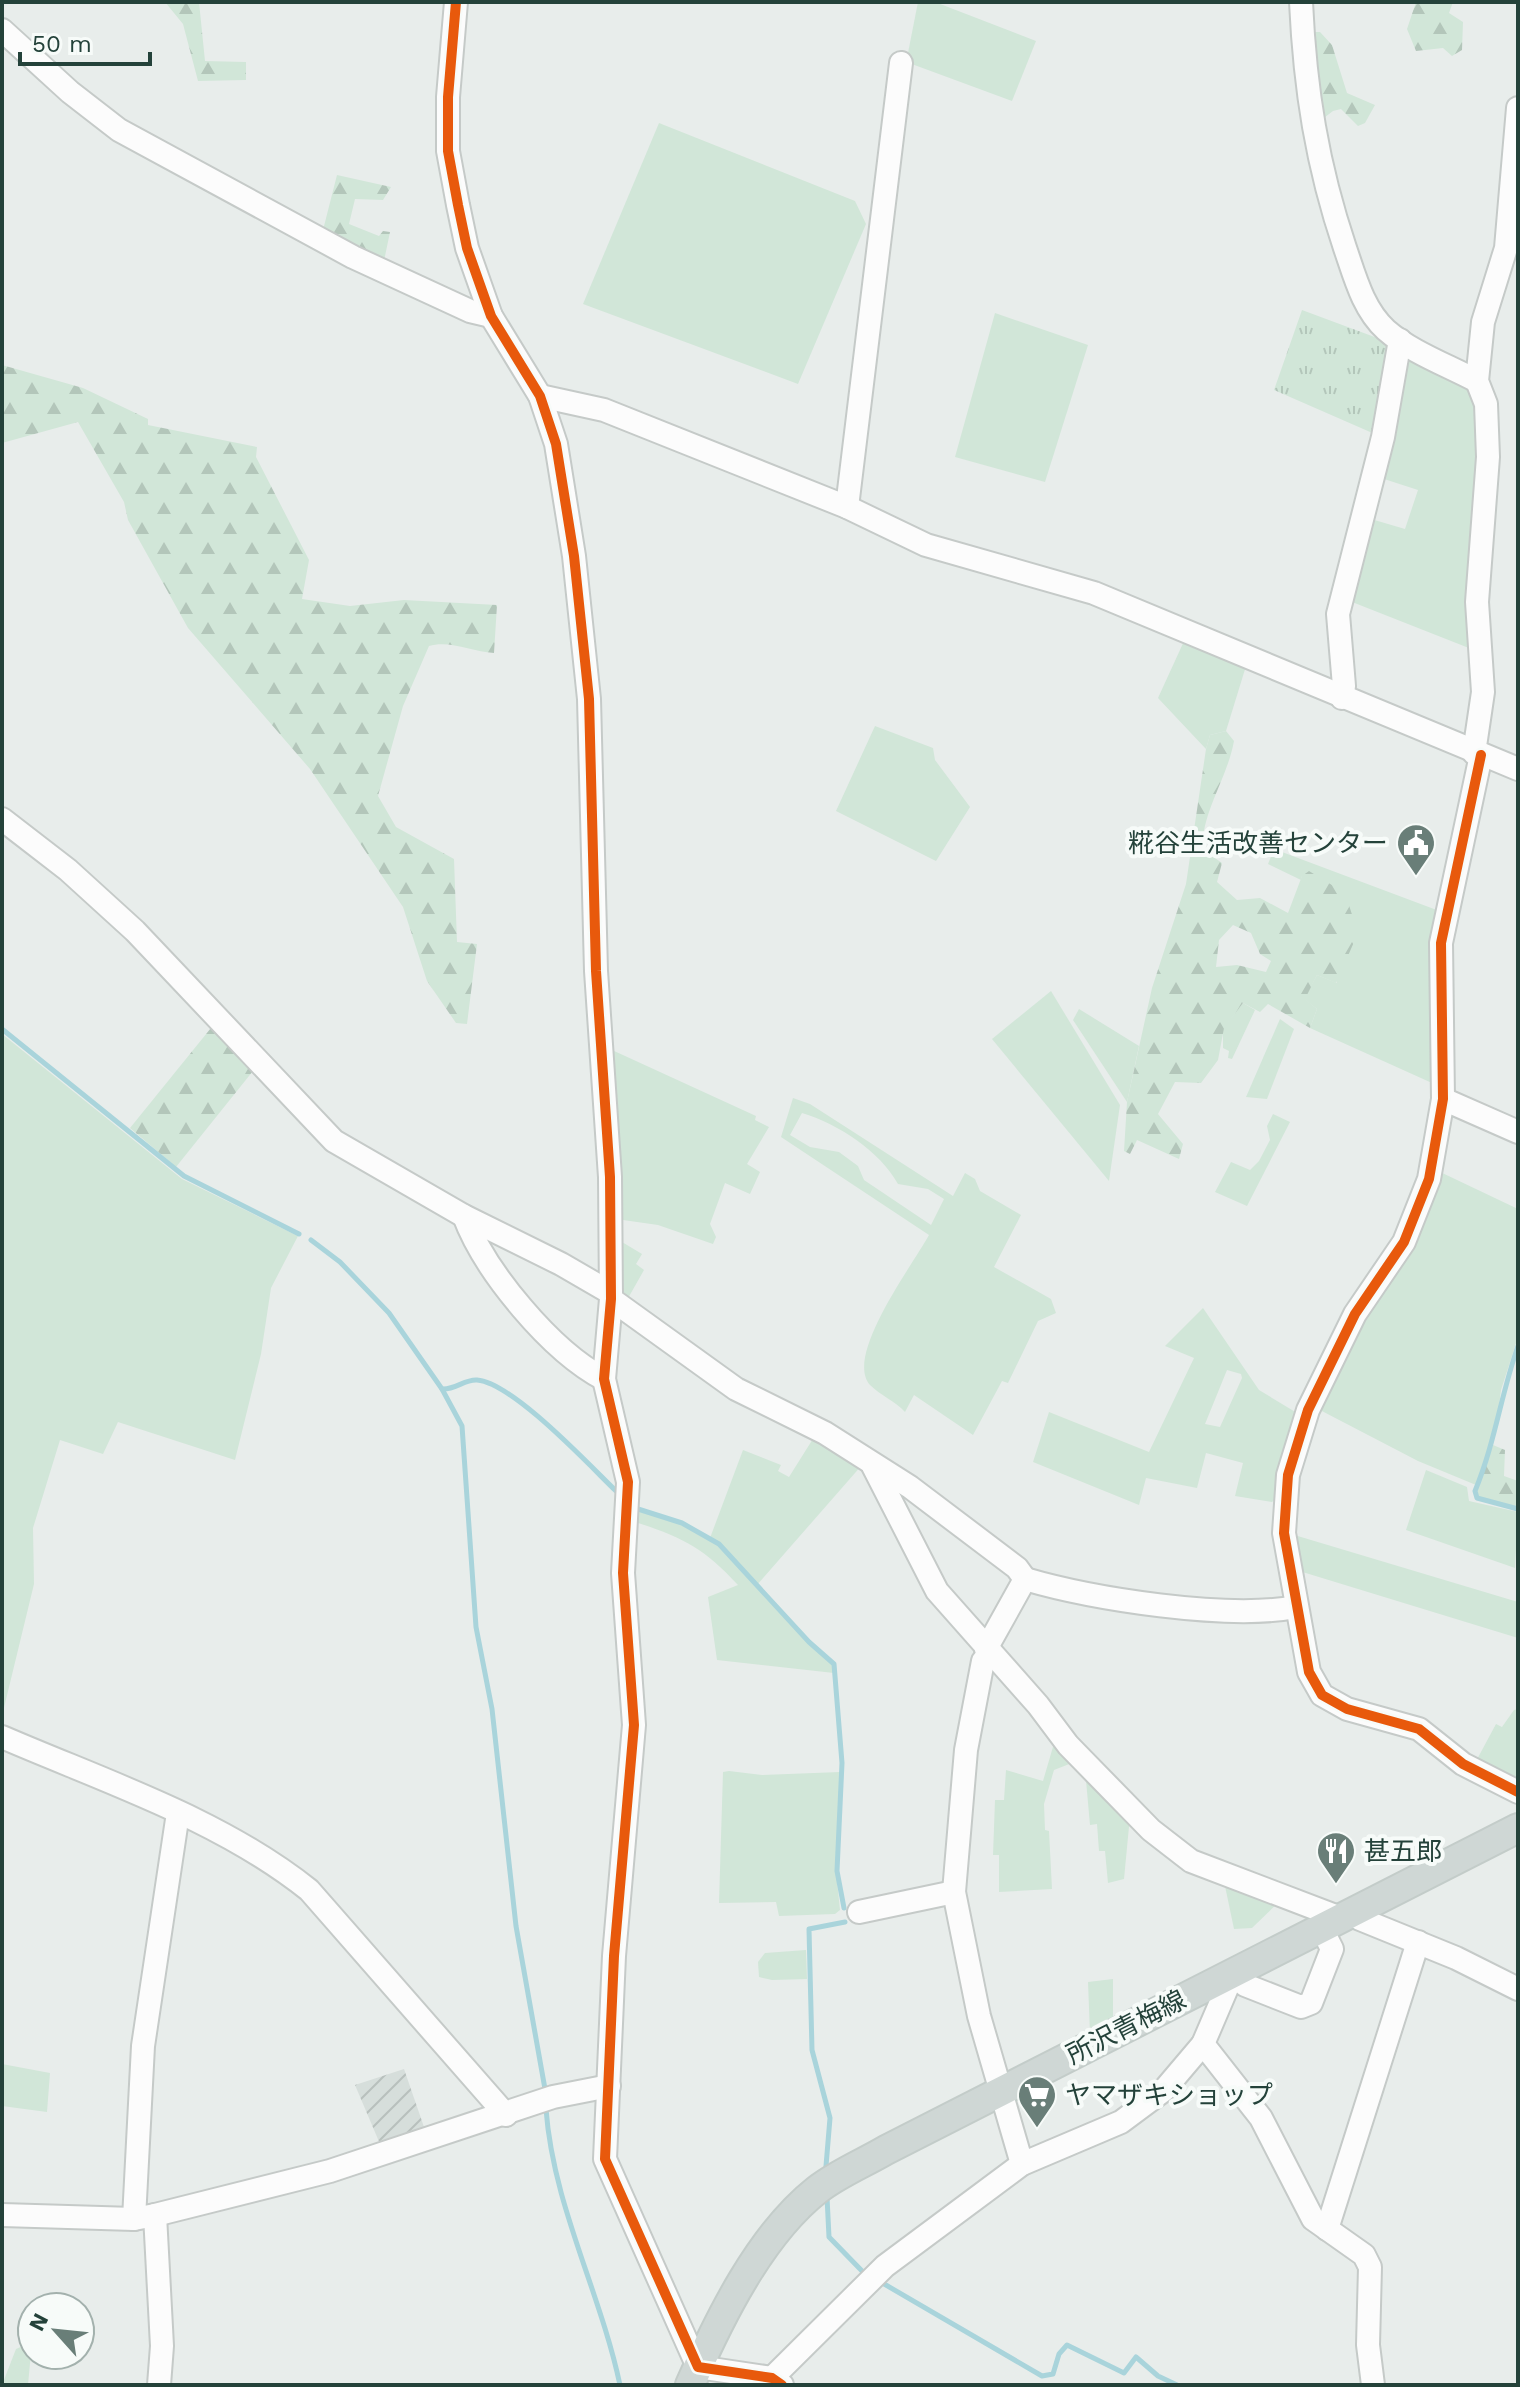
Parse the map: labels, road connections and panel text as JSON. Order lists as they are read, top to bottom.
{
  "streets": {
    "main road": ["所沢青梅線"]
  },
  "places": {
    "public building": ["糀谷生活改善センター"],
    "restaurant": ["甚五郎"],
    "supermarket": ["ヤマザキショップ"]
  },
  "scale_bar": "50 m",
  "north": "top left"
}
